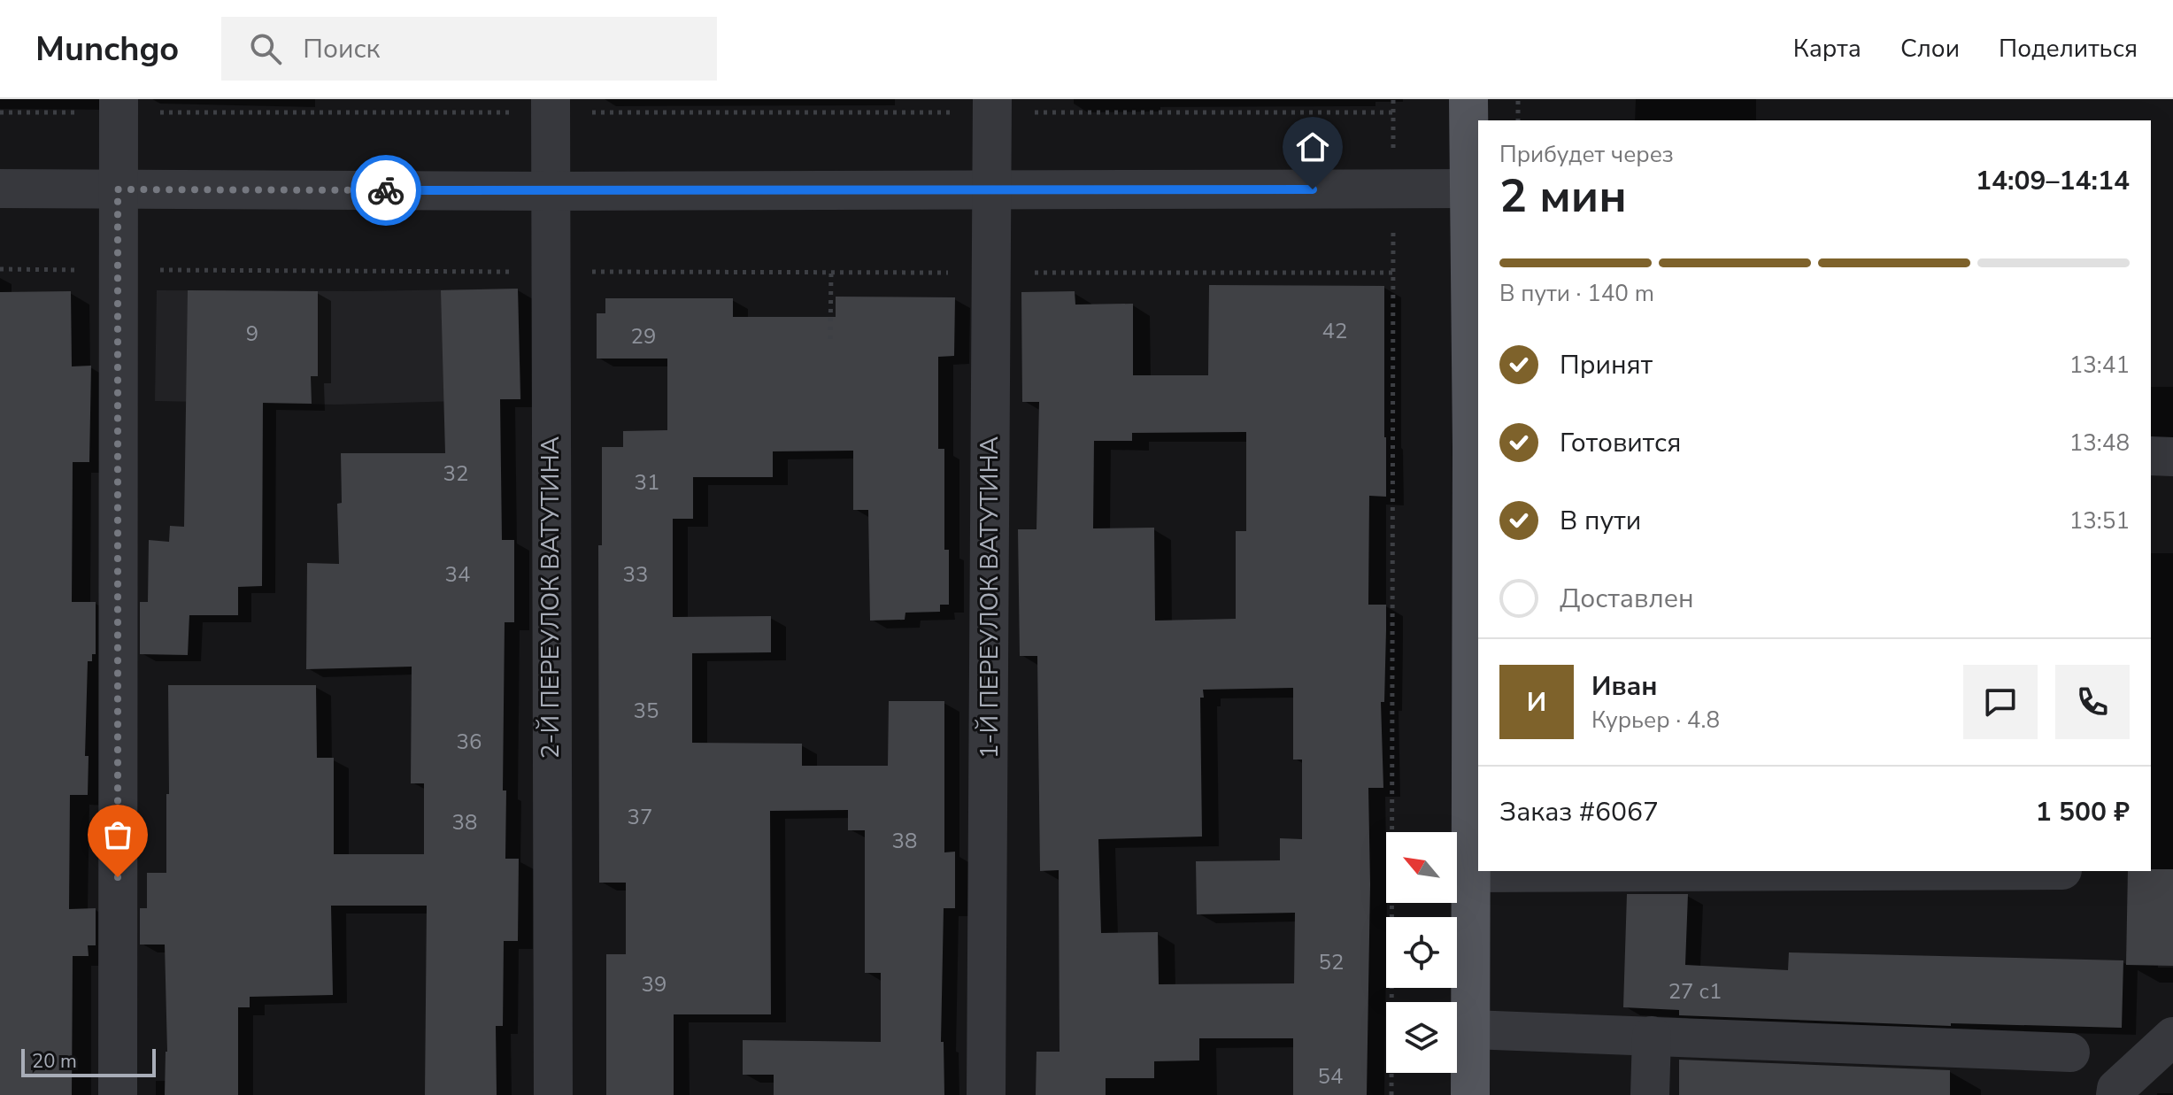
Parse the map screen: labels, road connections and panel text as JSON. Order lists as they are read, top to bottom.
{
  "streets": {
    "street": ["2-Й ПЕРЕУЛОК ВАТУТИНА", "1-Й ПЕРЕУЛОК ВАТУТИНА"]
  },
  "house_numbers": [
    "42",
    "9",
    "29",
    "32",
    "31",
    "34",
    "33",
    "35",
    "36",
    "37",
    "38",
    "38",
    "52",
    "39",
    "27 с1",
    "54"
  ],
  "scale_bar": "20 m",
  "north": "top left",
  "page": {
    "header": "Munchgo",
    "search": "Поиск",
    "nav": ["Карта", "Слои", "Поделиться"],
    "heading": ["2 мин", "Прибудет через", "14:09–14:14"],
    "panel": [
      "Иван",
      "Курьер · 4.8",
      "Заказ #6067",
      "1 500 ₽"
    ],
    "bar": "В пути · 140 m",
    "list": [
      ["Принят", "13:41"],
      ["Готовится", "13:48"],
      ["В пути", "13:51"],
      "Доставлен"
    ],
    "round": "И",
    "scale": "20 m"
  }
}
